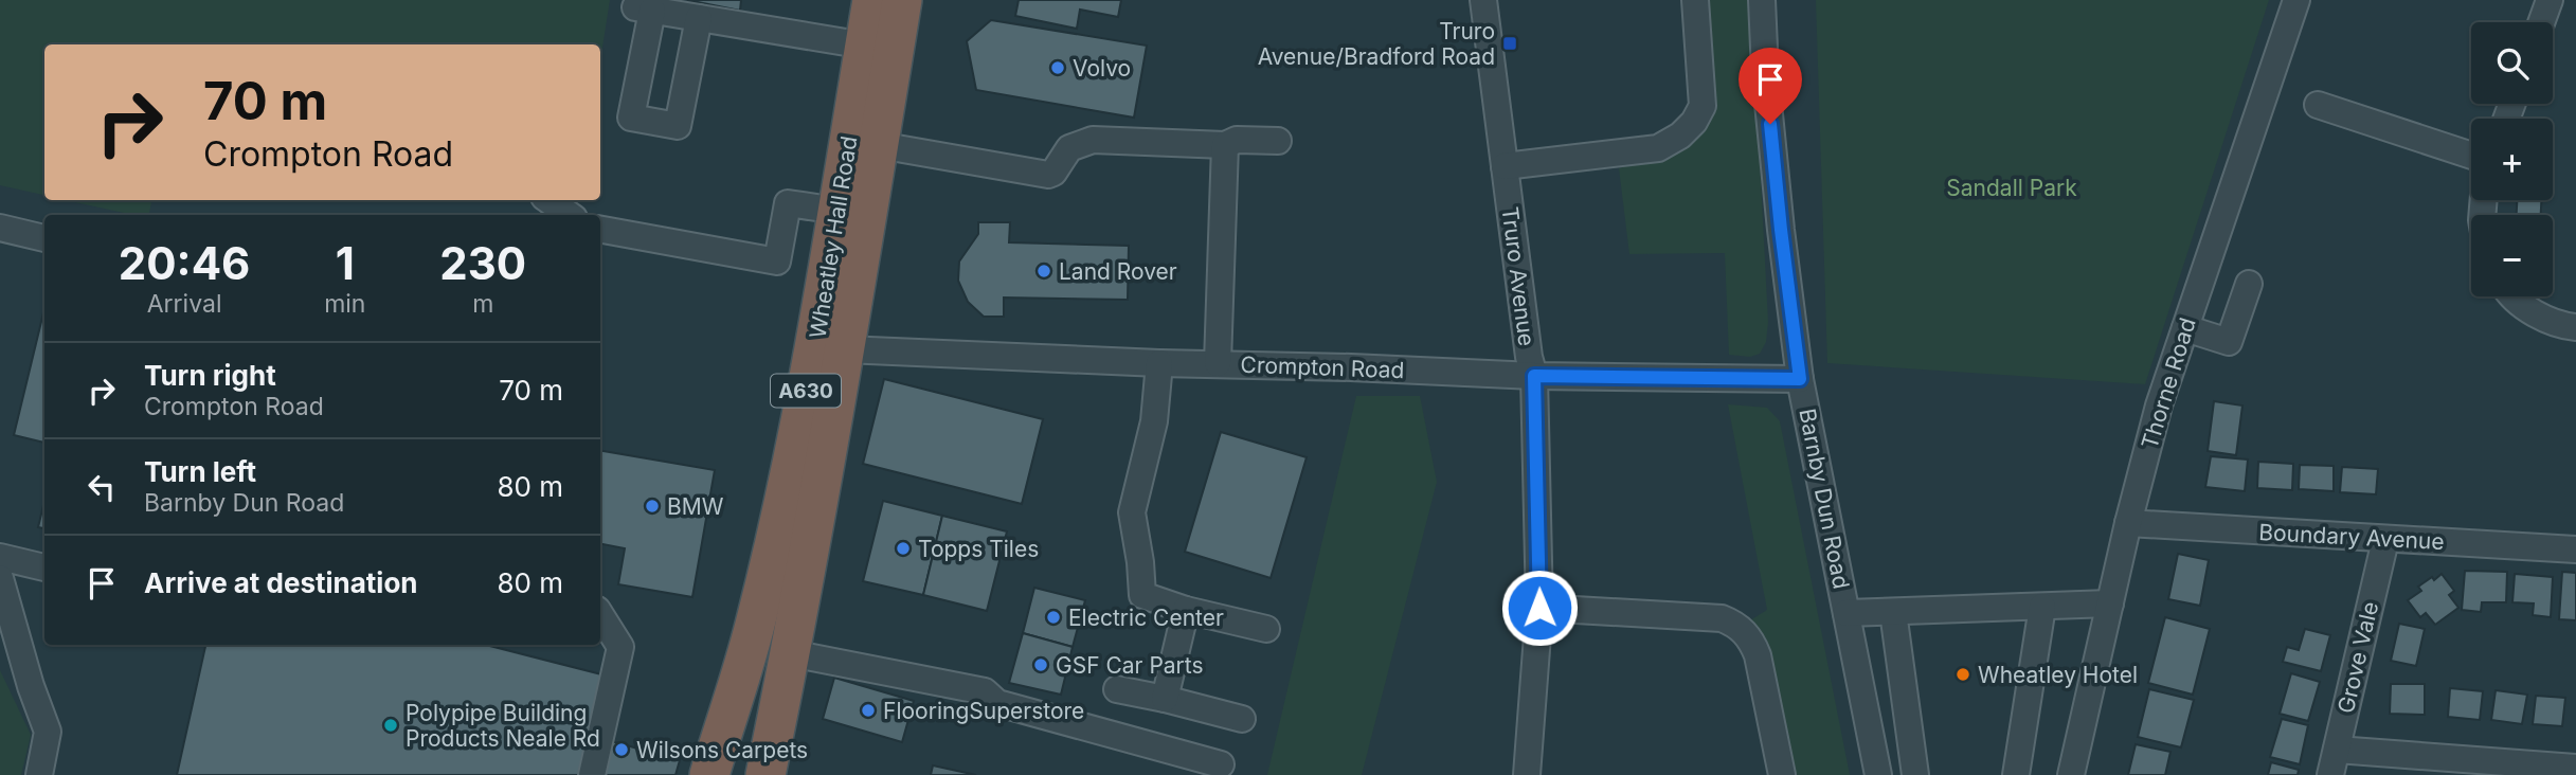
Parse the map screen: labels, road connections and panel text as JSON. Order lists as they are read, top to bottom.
{
  "streets": {
    "highway": ["Wheatley Hall Road", "A630"],
    "street": [
      "Truro Avenue",
      "Crompton Road",
      "Thorne Road",
      "Barnby Dun Road",
      "Boundary Avenue",
      "Grove Vale"
    ]
  },
  "crossings": [
    ["Wheatley Hall Road", "Crompton Road"],
    ["Truro Avenue", "Crompton Road"],
    ["Crompton Road", "Barnby Dun Road"],
    ["Thorne Road", "Boundary Avenue"],
    ["Boundary Avenue", "Grove Vale"]
  ],
  "parks": ["Sandall Park"],
  "places": {
    "transit": ["Truro Avenue/Bradford Road"],
    "other": [
      "Volvo",
      "Land Rover",
      "BMW",
      "Topps Tiles",
      "Electric Center",
      "GSF Car Parts",
      "Wheatley Hotel",
      "FlooringSuperstore",
      "Polypipe Building Products Neale Rd",
      "Wilsons Carpets"
    ]
  },
  "page": {
    "map_buttons": ["+", "−"],
    "turn": ["70 m", "Crompton Road"],
    "eta": [
      "20:46",
      "Arrival",
      "1",
      "min",
      "230",
      "m"
    ],
    "list": [
      {
        "name": "Turn right",
        "note": "Crompton Road",
        "value": "70 m"
      },
      {
        "name": "Turn left",
        "note": "Barnby Dun Road",
        "value": "80 m"
      },
      {
        "name": "Arrive at destination",
        "value": "80 m"
      }
    ]
  }
}
